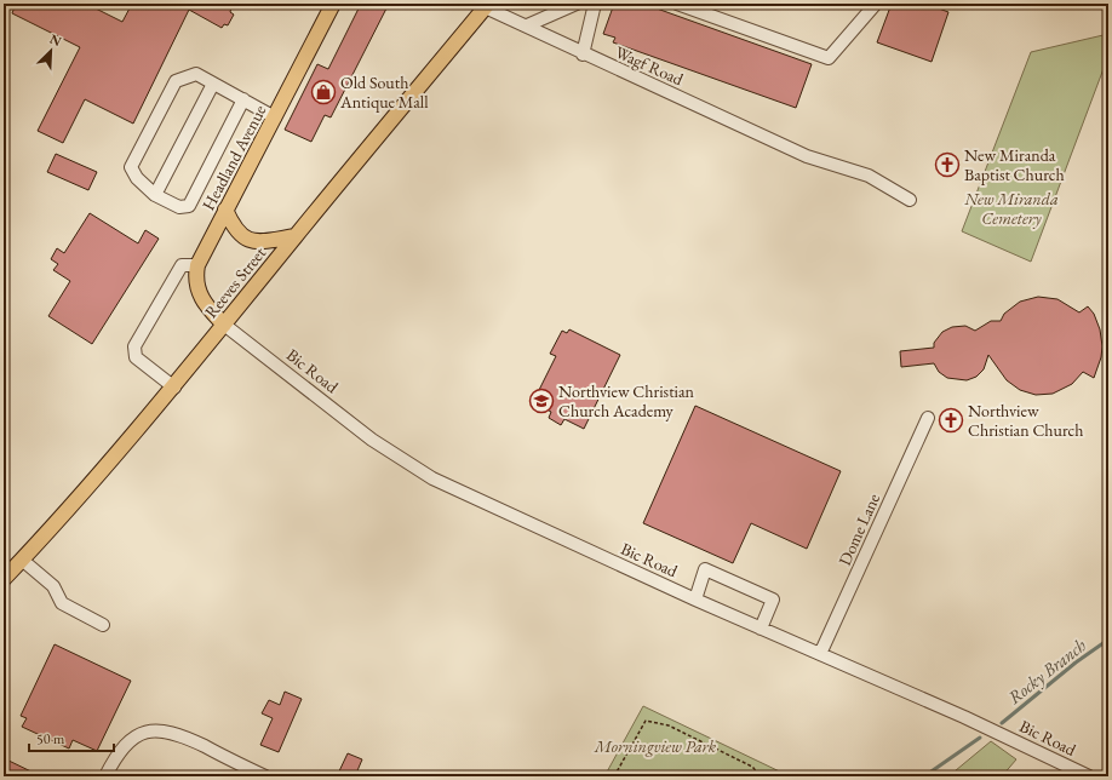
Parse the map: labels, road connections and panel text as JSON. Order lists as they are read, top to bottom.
{
  "streets": {
    "main road": ["Headland Avenue", "Reeves Street"],
    "street": ["Wagf Road", "Bic Road", "Dome Lane"]
  },
  "crossings": [
    ["Wagf Road", "Reeves Street"],
    ["Headland Avenue", "Reeves Street"],
    ["Headland Avenue", "Bic Road"],
    ["Reeves Street", "Bic Road"],
    ["Bic Road", "Dome Lane"]
  ],
  "water": ["Rocky Branch"],
  "parks": ["New Miranda Cemetery", "Morningview Park"],
  "places": {
    "shop": ["Old South Antique Mall"],
    "church": ["New Miranda Baptist Church", "Northview Christian Church"],
    "school or university": ["Northview Christian Church Academy"]
  },
  "scale_bar": "50 m",
  "north": "top right"
}
